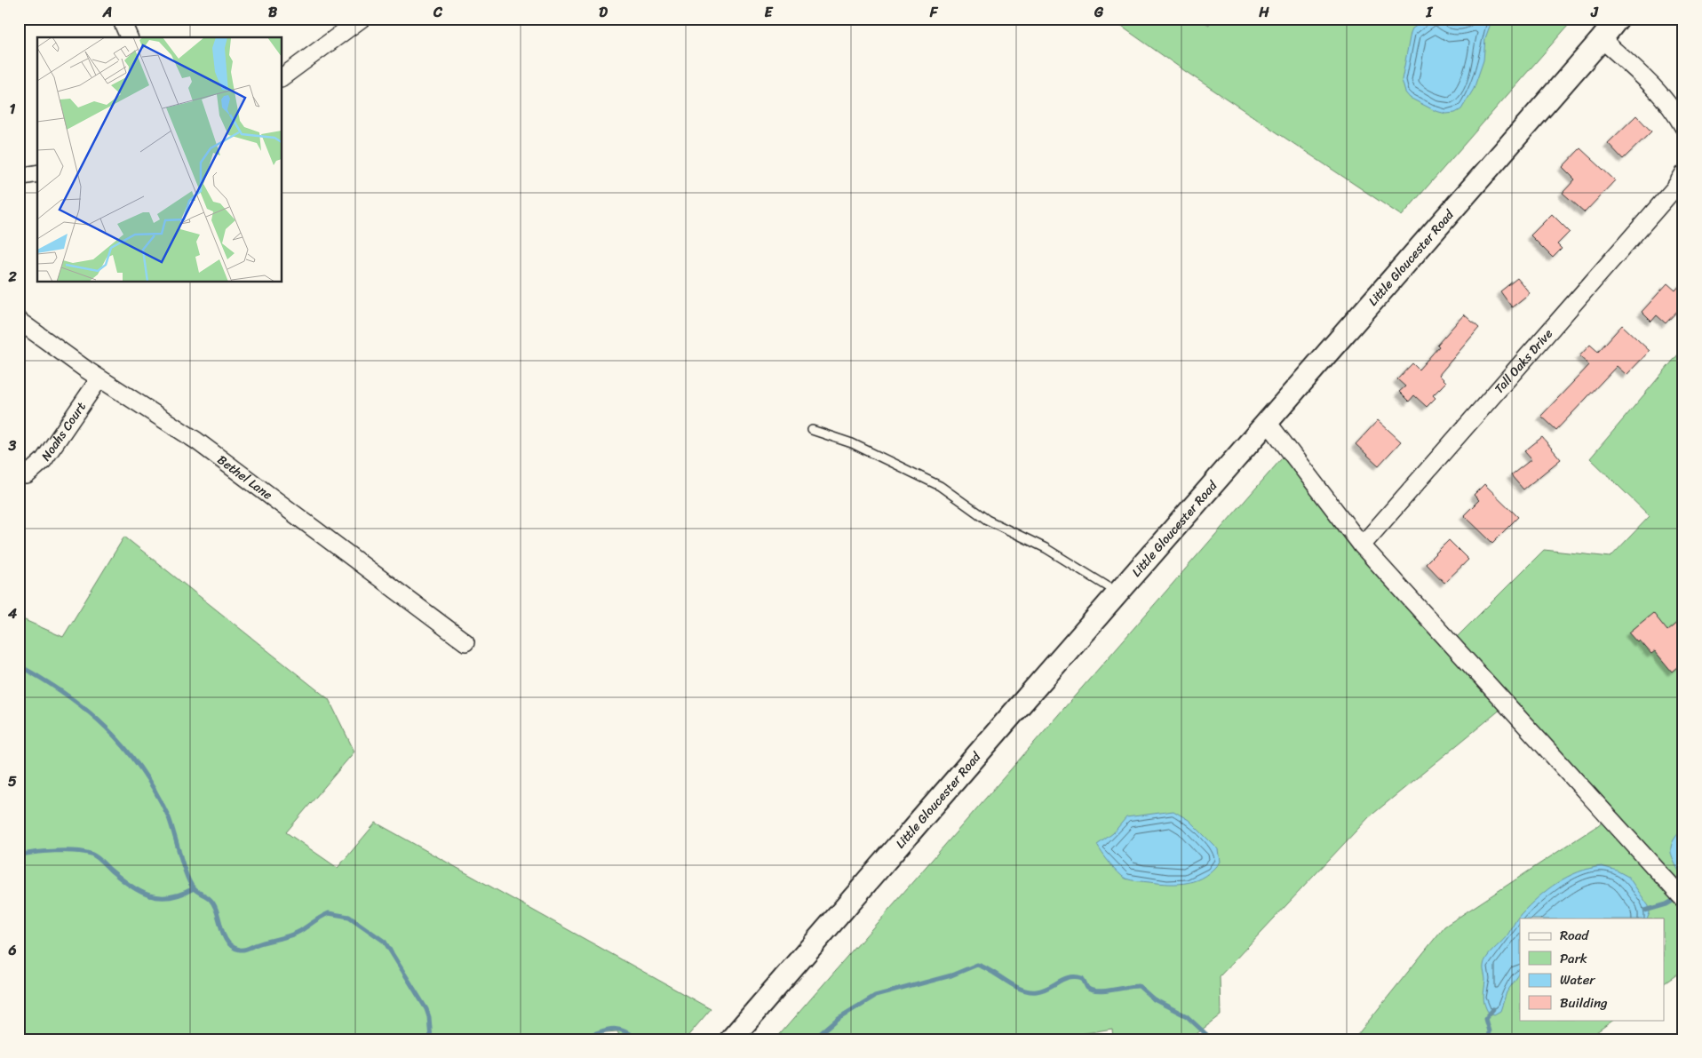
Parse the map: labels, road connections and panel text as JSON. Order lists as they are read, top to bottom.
{
  "streets": {
    "street": [
      "Little Gloucester Road",
      "Tall Oaks Drive",
      "Noahs Court",
      "Bethel Lane"
    ]
  },
  "crossings": [
    ["Noahs Court", "Bethel Lane"]
  ],
  "legend": [
    "Road",
    "Park",
    "Water",
    "Building"
  ],
  "grid": {
    "columns": [
      "A",
      "B",
      "C",
      "D",
      "E",
      "F",
      "G",
      "H",
      "I",
      "J"
    ],
    "rows": [
      "1",
      "2",
      "3",
      "4",
      "5",
      "6"
    ]
  }
}
